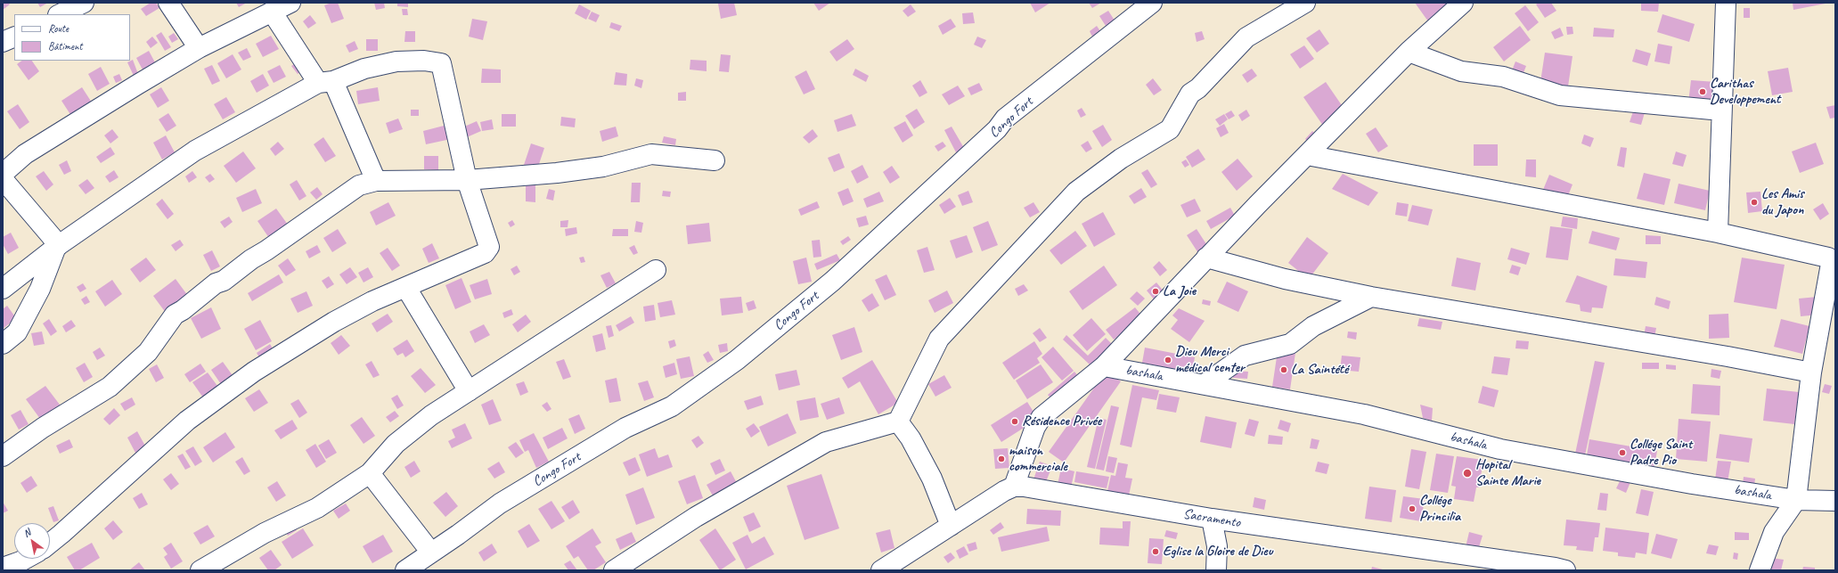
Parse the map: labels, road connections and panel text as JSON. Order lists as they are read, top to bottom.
{
  "streets": {
    "street": ["Congo Fort", "bashala", "Sacramento"]
  },
  "places": [
    "Carithas Developpement",
    "Les Amis du Japon",
    "La Joie",
    "Dieu Merci médical center",
    "La Saintété",
    "Résidence Privée",
    "Collége Saint Padre Pio",
    "maison commerciale",
    "Hopital Sainte Marie",
    "Collége Princilia",
    "Eglise la Gloire de Dieu"
  ],
  "legend": ["Route", "Bâtiment"],
  "north": "top left"
}
